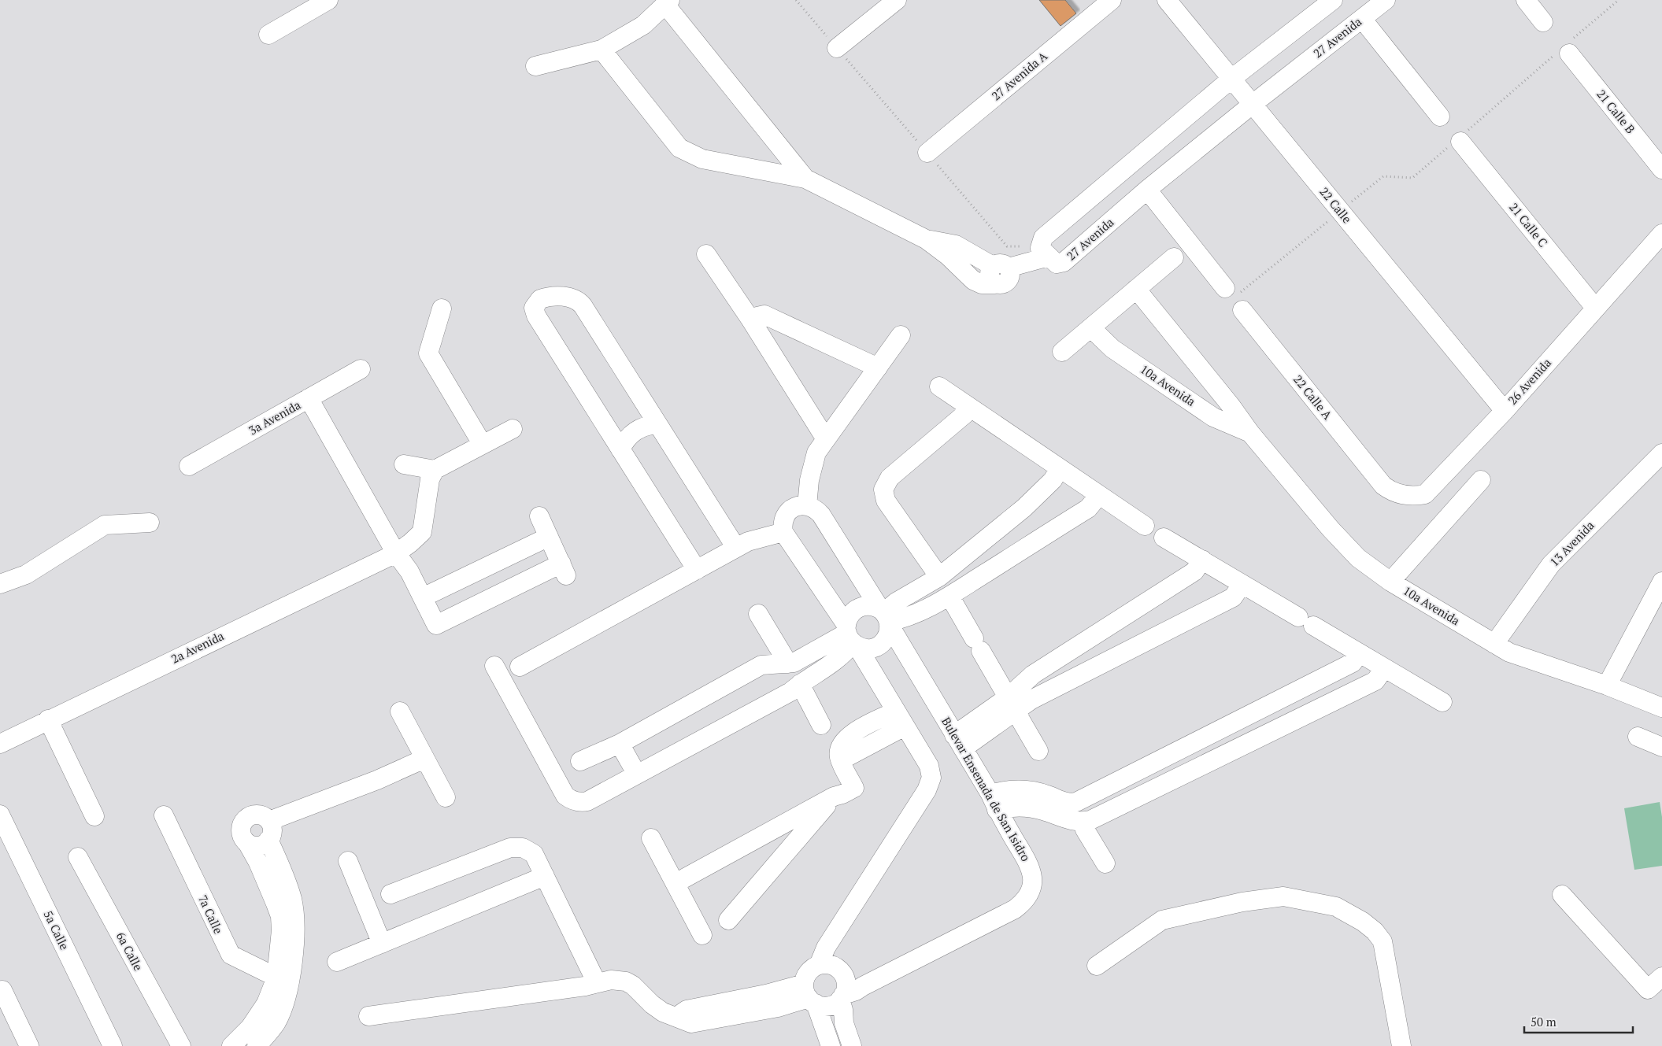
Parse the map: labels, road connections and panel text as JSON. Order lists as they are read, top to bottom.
{
  "streets": {
    "street": [
      "27 Avenida",
      "27 Avenida A",
      "21 Calle B",
      "22 Calle",
      "21 Calle C",
      "26 Avenida",
      "10a Avenida",
      "22 Calle A",
      "3a Avenida",
      "13 Avenida",
      "2a Avenida",
      "Bulevar Ensenada de San Isidro",
      "7a Calle",
      "5a Calle",
      "6a Calle"
    ]
  },
  "crossings": [
    ["27 Avenida", "22 Calle"],
    ["27 Avenida", "22 Calle A"],
    ["22 Calle", "26 Avenida"],
    ["21 Calle C", "26 Avenida"],
    ["26 Avenida", "22 Calle A"],
    ["10a Avenida", "13 Avenida"]
  ],
  "scale_bar": "50 m"
}
